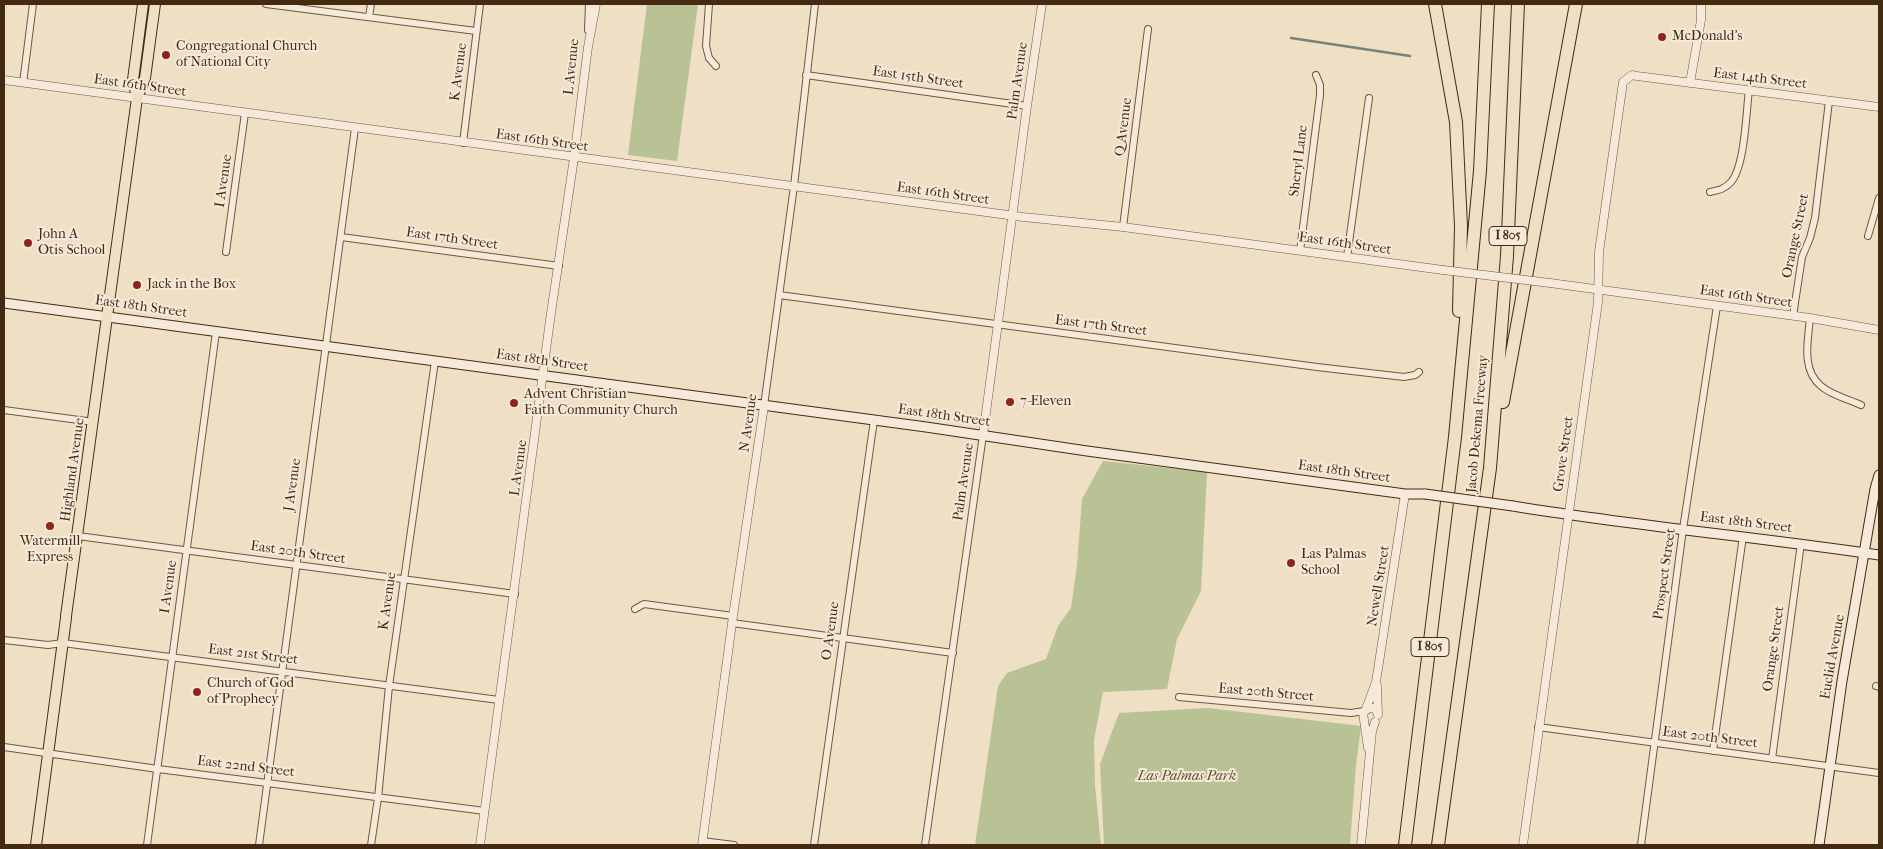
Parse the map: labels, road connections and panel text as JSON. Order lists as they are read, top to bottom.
{
  "streets": {
    "highway": ["I 805", "Jacob Dekema Freeway"],
    "main road": ["East 18th Street", "Highland Avenue", "Euclid Avenue"],
    "street": [
      "L Avenue",
      "K Avenue",
      "East 15th Street",
      "East 14th Street",
      "Palm Avenue",
      "East 16th Street",
      "Q Avenue",
      "Sheryl Lane",
      "I Avenue",
      "Orange Street",
      "East 17th Street",
      "N Avenue",
      "Grove Street",
      "J Avenue",
      "East 20th Street",
      "Prospect Street",
      "Newell Street",
      "O Avenue",
      "East 21st Street",
      "East 22nd Street"
    ]
  },
  "crossings": [
    ["L Avenue", "East 16th Street"],
    ["L Avenue", "East 17th Street"],
    ["L Avenue", "East 18th Street"],
    ["L Avenue", "East 20th Street"],
    ["L Avenue", "East 21st Street"],
    ["L Avenue", "East 22nd Street"],
    ["K Avenue", "East 16th Street"],
    ["K Avenue", "East 18th Street"],
    ["K Avenue", "East 20th Street"],
    ["K Avenue", "East 21st Street"],
    ["K Avenue", "East 22nd Street"],
    ["East 15th Street", "Palm Avenue"],
    ["East 15th Street", "N Avenue"],
    ["East 14th Street", "Orange Street"],
    ["East 14th Street", "Grove Street"],
    ["Palm Avenue", "East 16th Street"],
    ["Palm Avenue", "East 17th Street"],
    ["Palm Avenue", "East 18th Street"],
    ["East 16th Street", "Q Avenue"],
    ["East 16th Street", "Sheryl Lane"],
    ["East 16th Street", "I Avenue"],
    ["East 16th Street", "Orange Street"],
    ["East 16th Street", "N Avenue"],
    ["East 16th Street", "Grove Street"],
    ["East 16th Street", "Highland Avenue"],
    ["East 16th Street", "J Avenue"],
    ["East 16th Street", "Prospect Street"],
    ["I Avenue", "East 18th Street"],
    ["I Avenue", "East 20th Street"],
    ["I Avenue", "East 21st Street"],
    ["I Avenue", "East 22nd Street"],
    ["Orange Street", "East 18th Street"],
    ["Orange Street", "East 20th Street"],
    ["East 17th Street", "N Avenue"],
    ["East 17th Street", "J Avenue"],
    ["East 18th Street", "N Avenue"],
    ["East 18th Street", "Grove Street"],
    ["East 18th Street", "Highland Avenue"],
    ["East 18th Street", "J Avenue"],
    ["East 18th Street", "Prospect Street"],
    ["East 18th Street", "Newell Street"],
    ["East 18th Street", "O Avenue"],
    ["East 18th Street", "Euclid Avenue"],
    ["Grove Street", "East 20th Street"],
    ["Highland Avenue", "East 20th Street"],
    ["Highland Avenue", "East 21st Street"],
    ["Highland Avenue", "East 22nd Street"],
    ["J Avenue", "East 20th Street"],
    ["J Avenue", "East 21st Street"],
    ["J Avenue", "East 22nd Street"],
    ["East 20th Street", "Prospect Street"],
    ["East 20th Street", "Newell Street"],
    ["East 20th Street", "Euclid Avenue"]
  ],
  "parks": ["Las Palmas Park"],
  "places": [
    "McDonald's",
    "Congregational Church of National City",
    "John A Otis School",
    "Jack in the Box",
    "7-Eleven",
    "Advent Christian Faith Community Church",
    "Watermill Express",
    "Las Palmas School",
    "Church of God of Prophecy"
  ]
}
